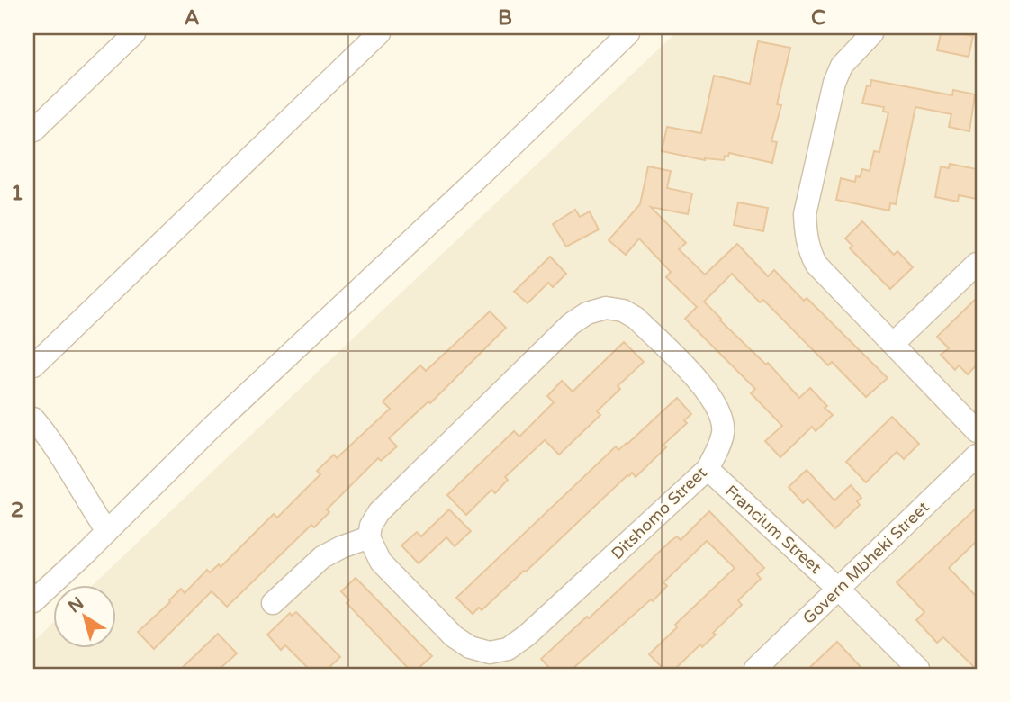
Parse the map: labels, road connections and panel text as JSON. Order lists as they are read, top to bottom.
{
  "streets": {
    "street": ["Ditshomo Street", "Francium Street", "Govern Mbheki Street"]
  },
  "crossings": [
    ["Ditshomo Street", "Francium Street"],
    ["Francium Street", "Govern Mbheki Street"]
  ],
  "north": "top left",
  "grid": {
    "columns": ["A", "B", "C"],
    "rows": ["1", "2"]
  }
}
